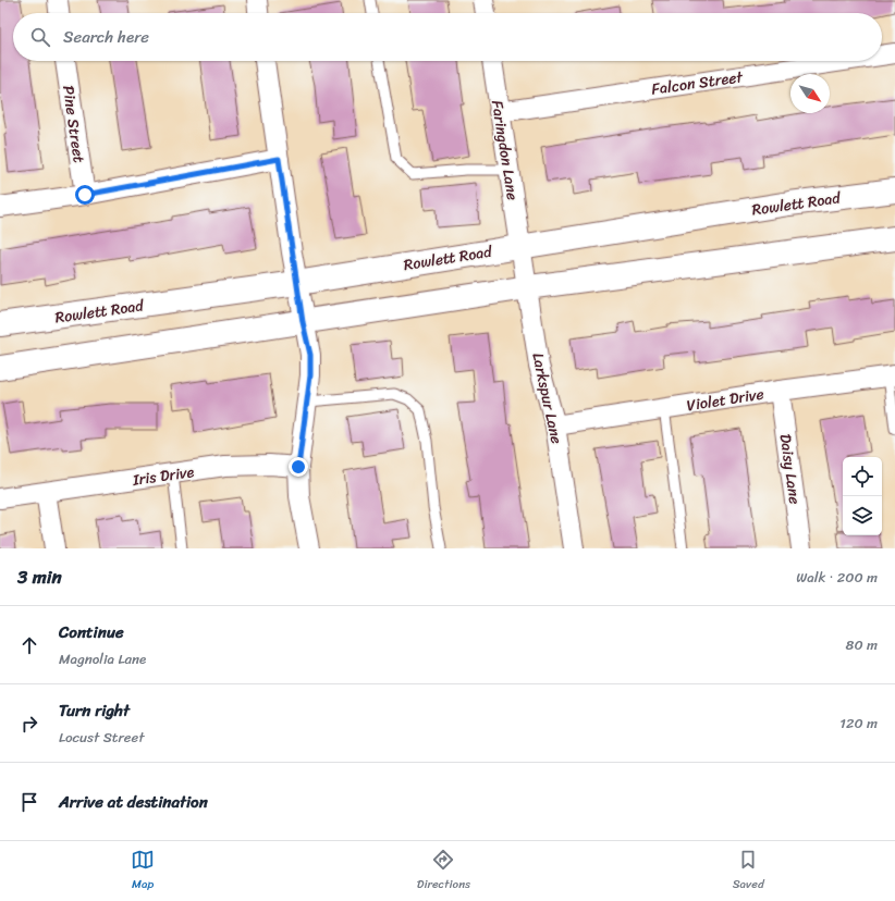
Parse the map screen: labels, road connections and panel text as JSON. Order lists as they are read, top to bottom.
{
  "streets": {
    "main road": ["Rowlett Road"],
    "street": [
      "Falcon Street",
      "Pine Street",
      "Faringdon Lane",
      "Larkspur Lane",
      "Violet Drive",
      "Daisy Lane",
      "Iris Drive"
    ]
  },
  "crossings": [
    ["Falcon Street", "Faringdon Lane"],
    ["Faringdon Lane", "Rowlett Road"],
    ["Faringdon Lane", "Larkspur Lane"],
    ["Rowlett Road", "Larkspur Lane"],
    ["Larkspur Lane", "Violet Drive"],
    ["Violet Drive", "Daisy Lane"]
  ],
  "north": "bottom right",
  "page": {
    "search": "Search here",
    "heading": ["3 min", "Walk · 200 m"],
    "list": [
      ["Continue", "Magnolia Lane", "80 m"],
      ["Turn right", "Locust Street", "120 m"],
      "Arrive at destination"
    ],
    "nav": ["Map", "Directions", "Saved"]
  }
}
